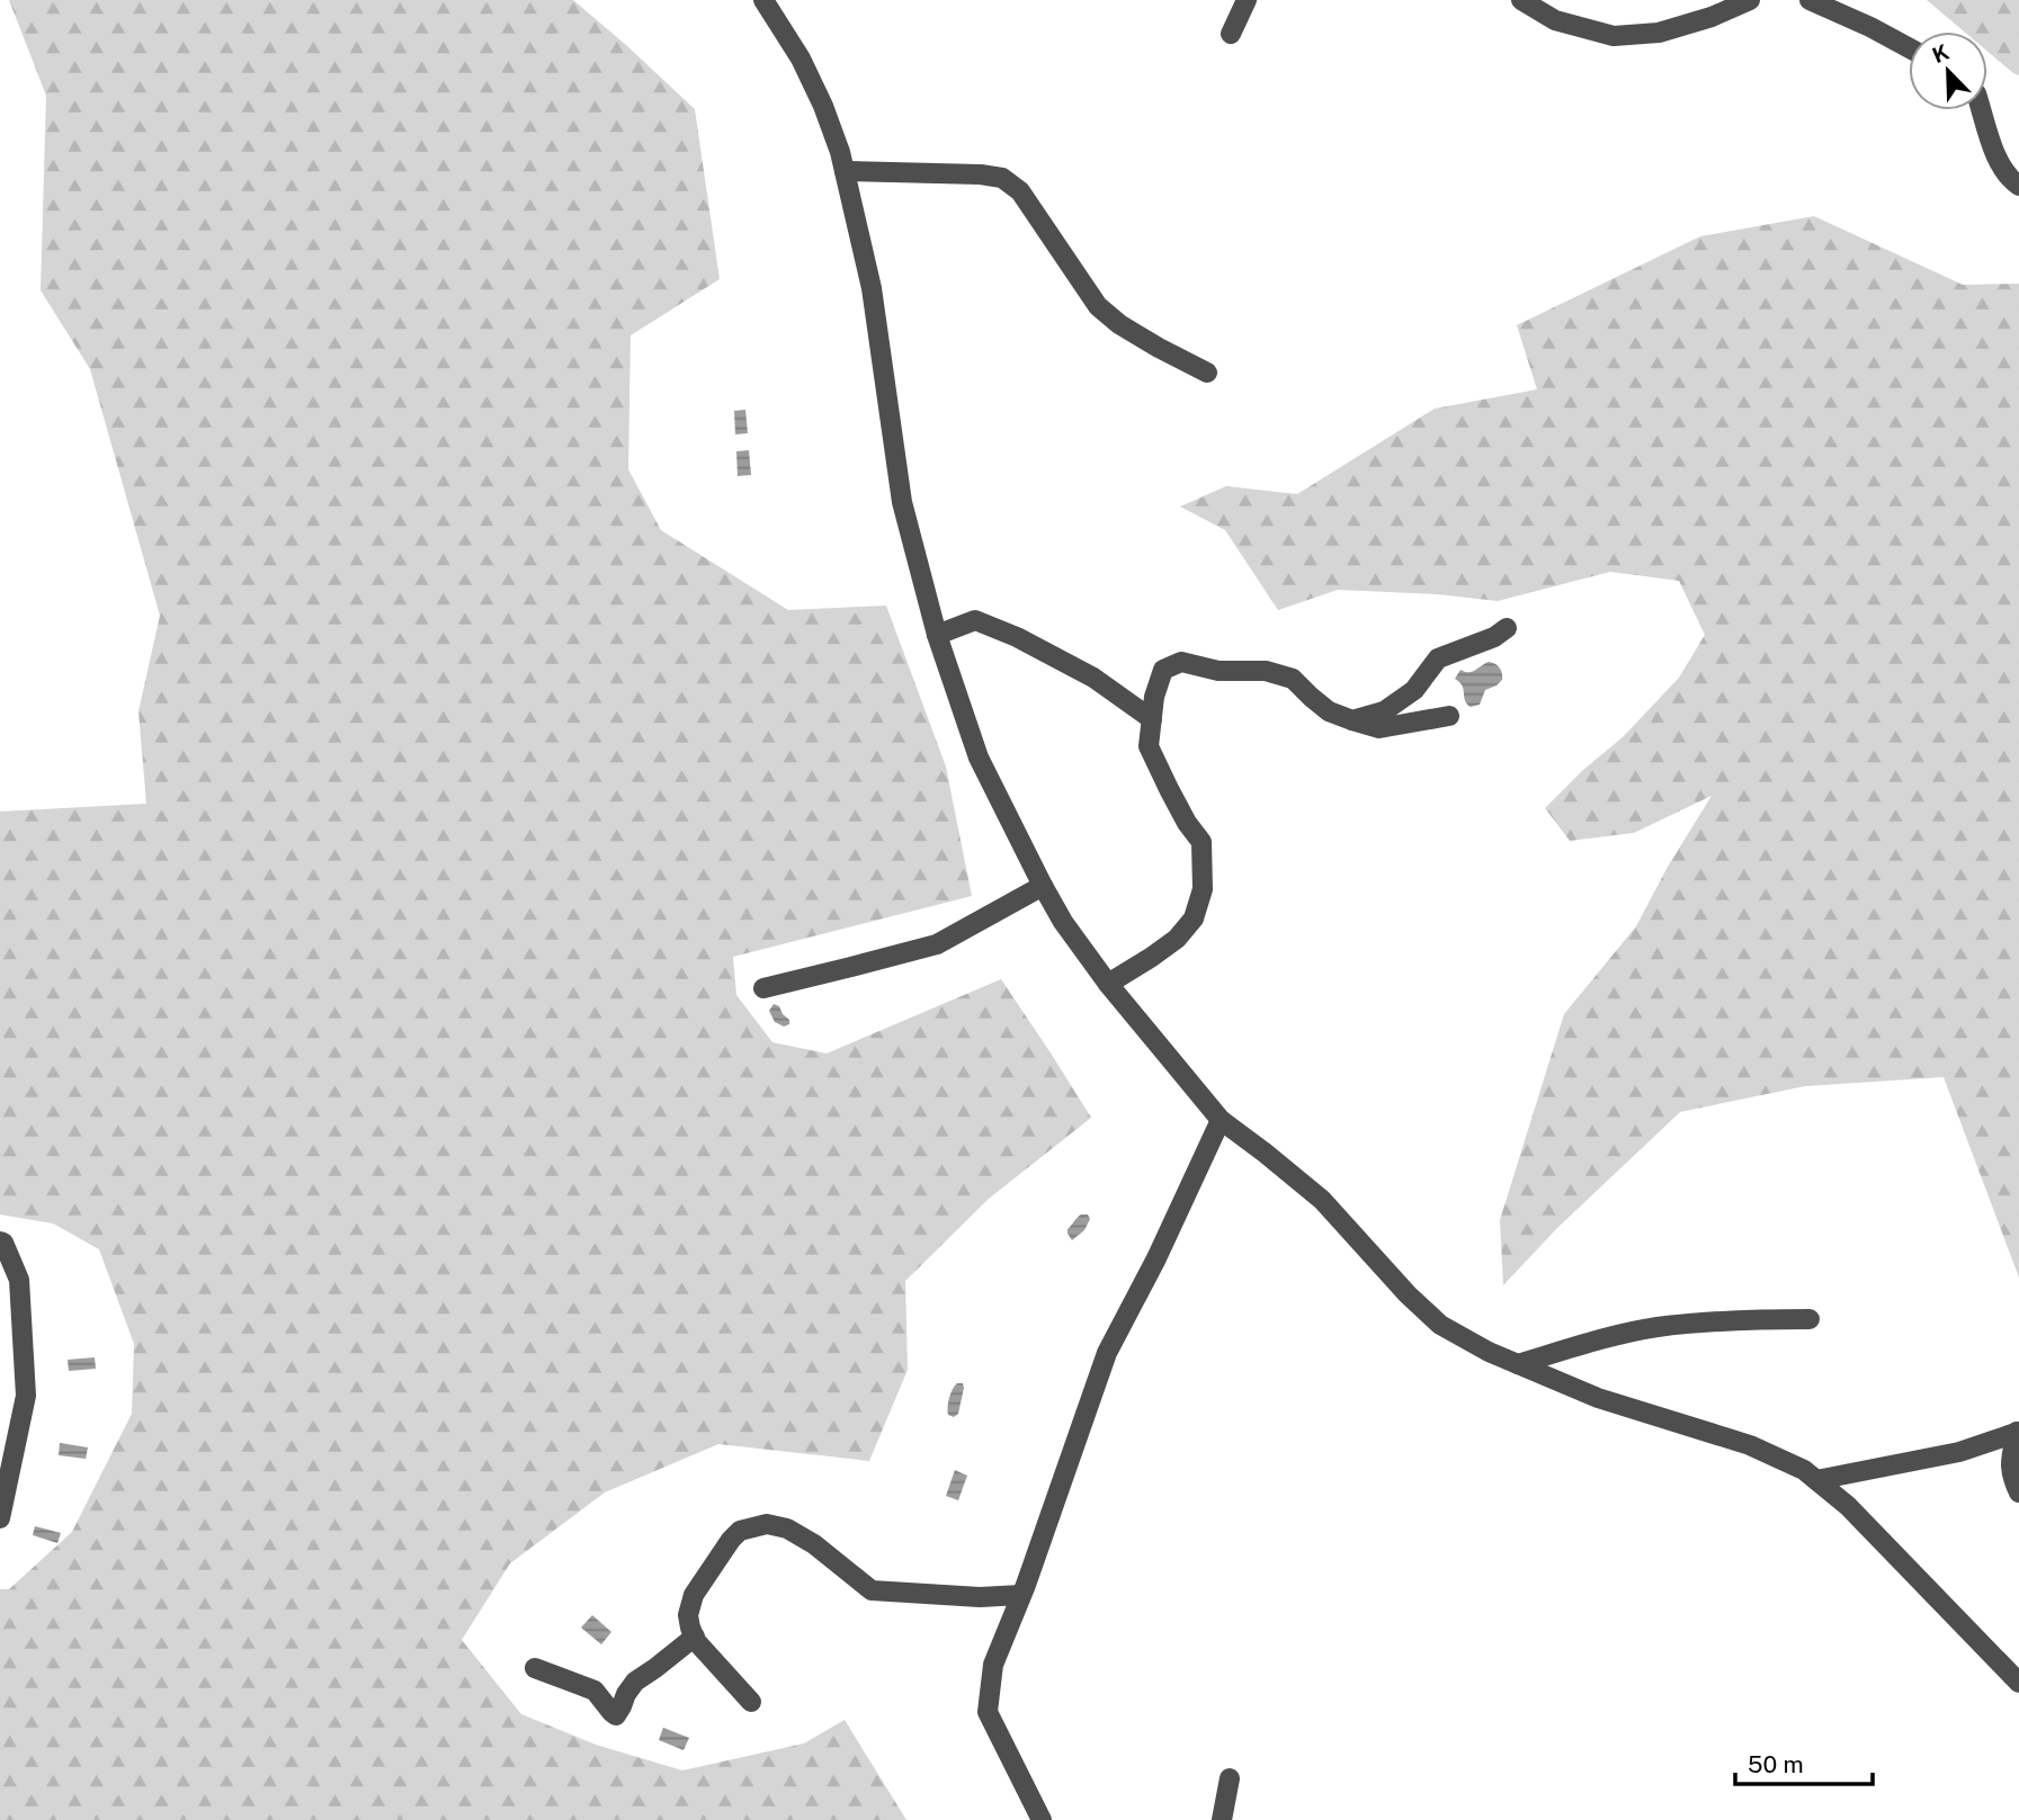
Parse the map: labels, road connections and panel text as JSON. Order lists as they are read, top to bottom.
{
  "scale_bar": "50 m",
  "north": "top left"
}
